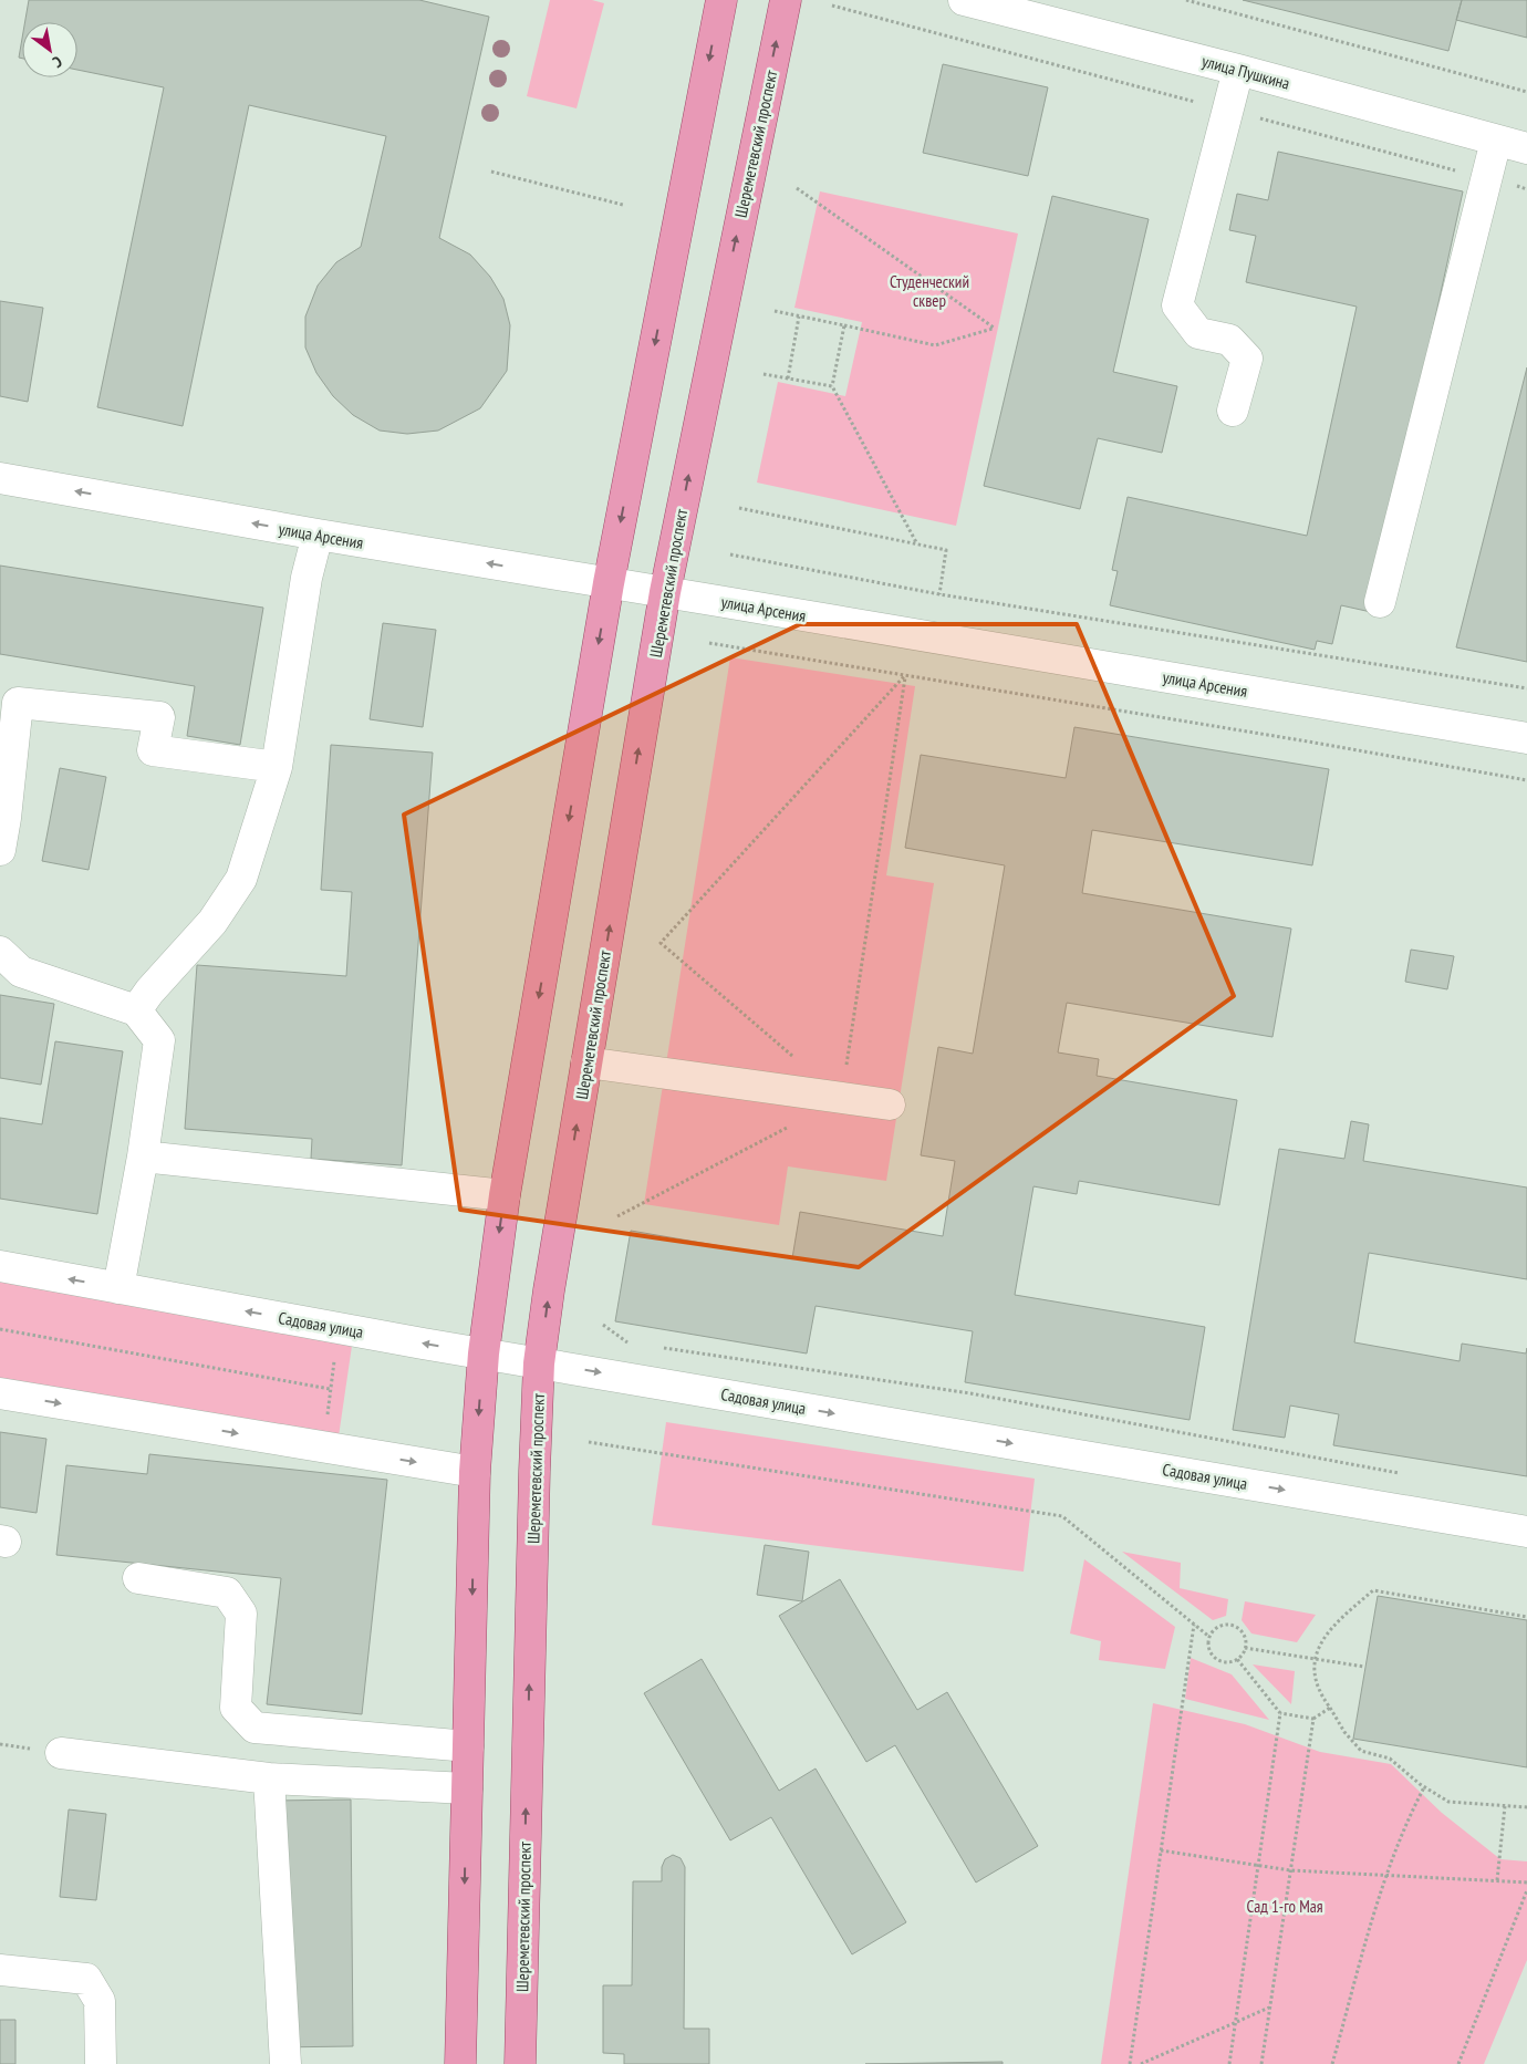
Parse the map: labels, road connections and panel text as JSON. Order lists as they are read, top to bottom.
{
  "streets": {
    "main road": ["Шереметевский проспект"],
    "street": ["улица Пушкина", "улица Арсения", "Садовая улица"]
  },
  "crossings": [
    ["Шереметевский проспект", "улица Арсения"],
    ["Шереметевский проспект", "Садовая улица"]
  ],
  "one_way": ["улица Арсения"],
  "parks": ["Студенческий сквер", "Сад 1-го Мая"],
  "north": "bottom right"
}
